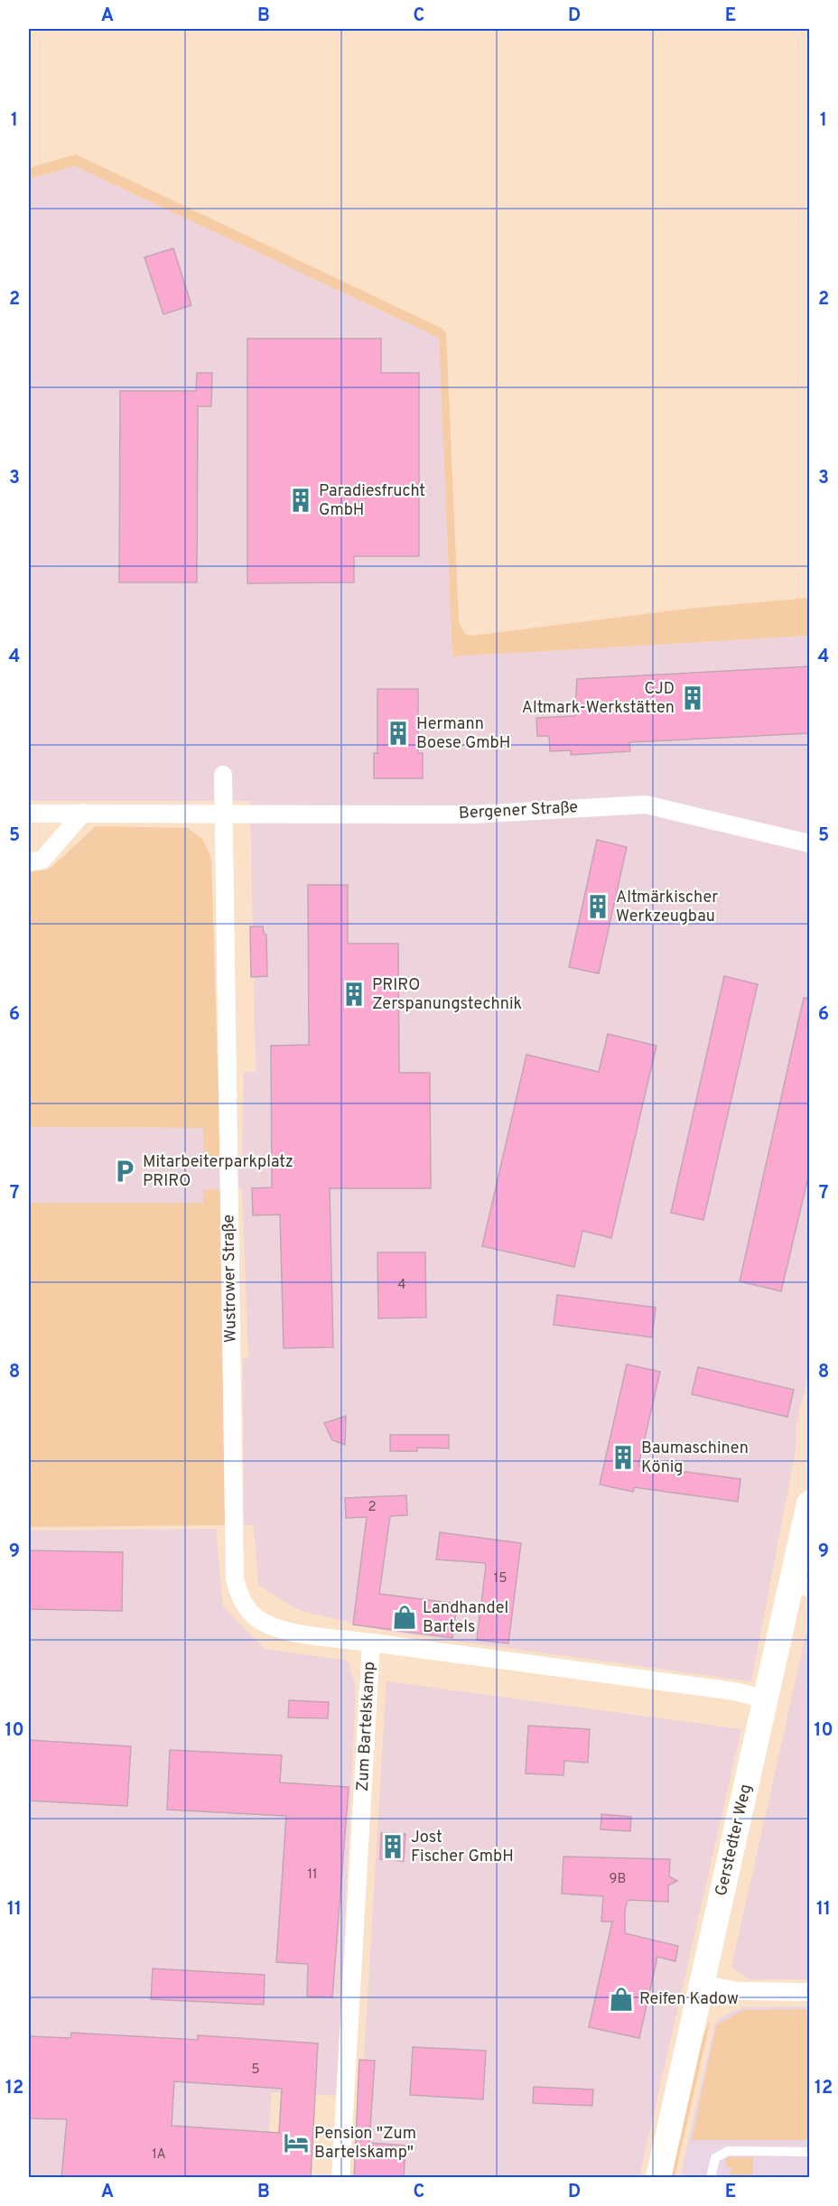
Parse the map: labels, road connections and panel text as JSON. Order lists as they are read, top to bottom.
{
  "streets": {
    "street": [
      "Bergener Straße",
      "Wustrower Straße",
      "Zum Bartelskamp",
      "Gerstedter Weg"
    ]
  },
  "crossings": [
    ["Bergener Straße", "Wustrower Straße"],
    ["Wustrower Straße", "Zum Bartelskamp"],
    ["Zum Bartelskamp", "Gerstedter Weg"]
  ],
  "places": {
    "building": [
      "Paradiesfrucht GmbH",
      "CJD Altmark-Werkstätten",
      "Hermann Boese GmbH",
      "Altmärkischer Werkzeugbau",
      "PRIRO Zerspanungstechnik",
      "Baumaschinen König",
      "Jost Fischer GmbH"
    ],
    "parking": ["Mitarbeiterparkplatz PRIRO"],
    "shop": ["Landhandel Bartels", "Reifen Kadow"],
    "hotel": ["Pension \"Zum Bartelskamp\""]
  },
  "house_numbers": [
    "4",
    "2",
    "15",
    "11",
    "9B",
    "5",
    "1A"
  ],
  "grid": {
    "columns": [
      "A",
      "B",
      "C",
      "D",
      "E"
    ],
    "rows": [
      "1",
      "2",
      "3",
      "4",
      "5",
      "6",
      "7",
      "8",
      "9",
      "10",
      "11",
      "12"
    ]
  }
}
